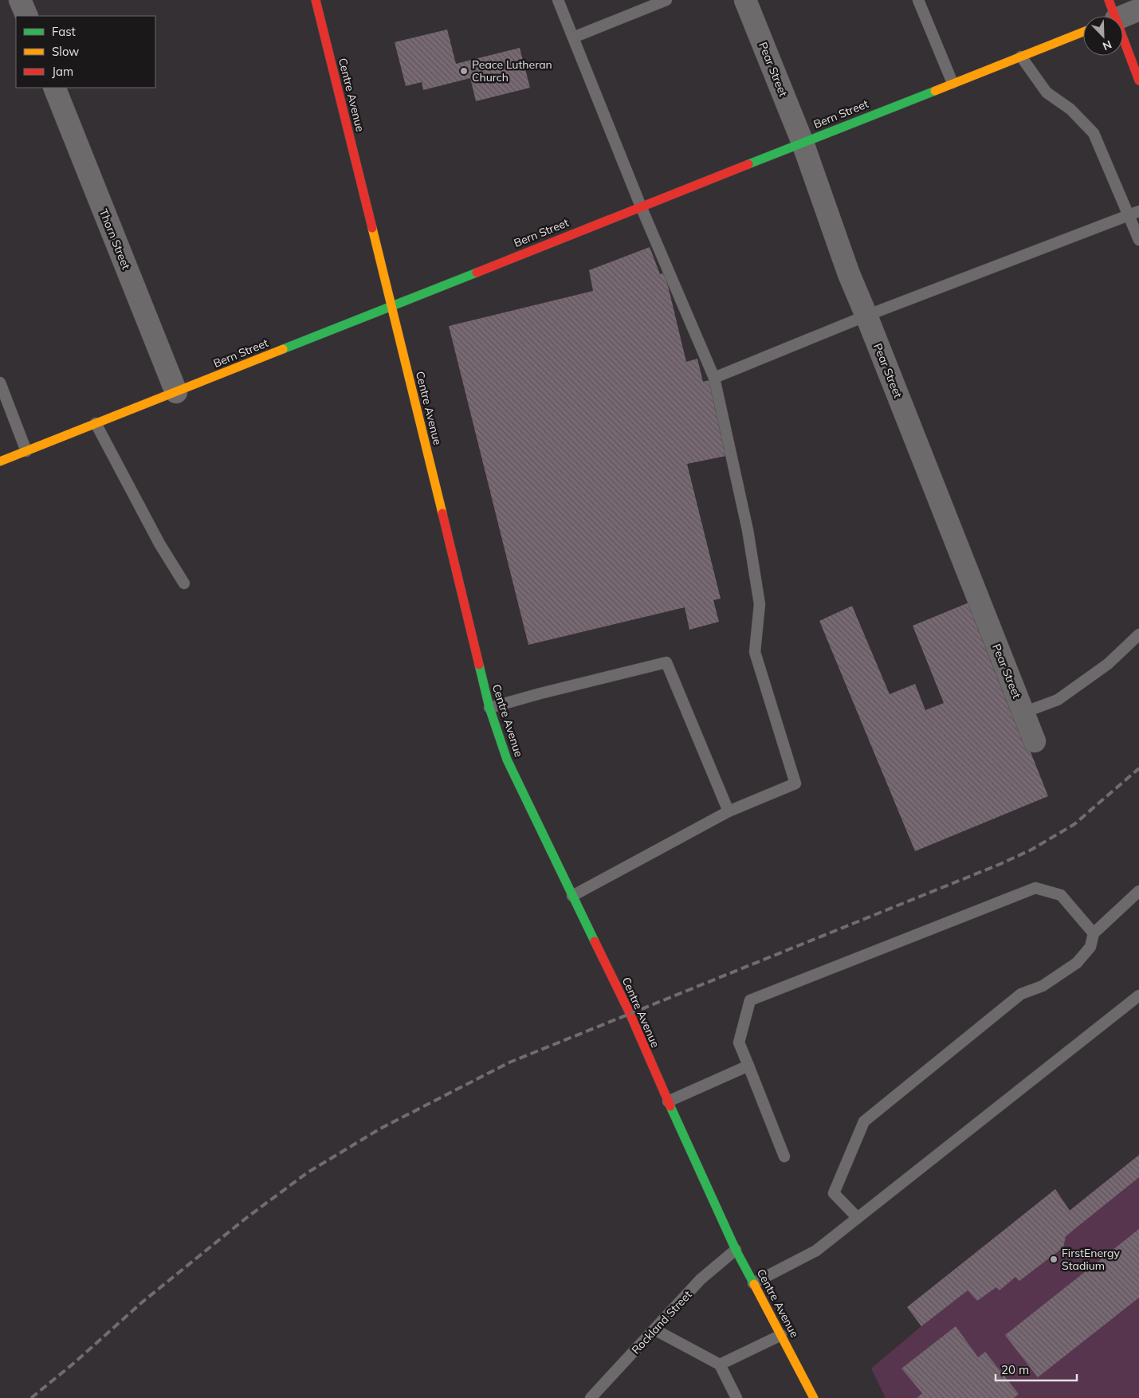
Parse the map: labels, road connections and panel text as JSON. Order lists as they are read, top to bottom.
{
  "streets": {
    "main road": ["Centre Avenue", "Bern Street"],
    "street": ["Pear Street", "Thorn Street"],
    "lane": ["Rockland Street"]
  },
  "crossings": [
    ["Pear Street", "Bern Street"],
    ["Centre Avenue", "Bern Street"],
    ["Centre Avenue", "Rockland Street"],
    ["Bern Street", "Thorn Street"]
  ],
  "places": ["Peace Lutheran Church", "FirstEnergy Stadium"],
  "legend": ["Fast", "Slow", "Jam"],
  "scale_bar": "20 m",
  "north": "bottom right"
}
